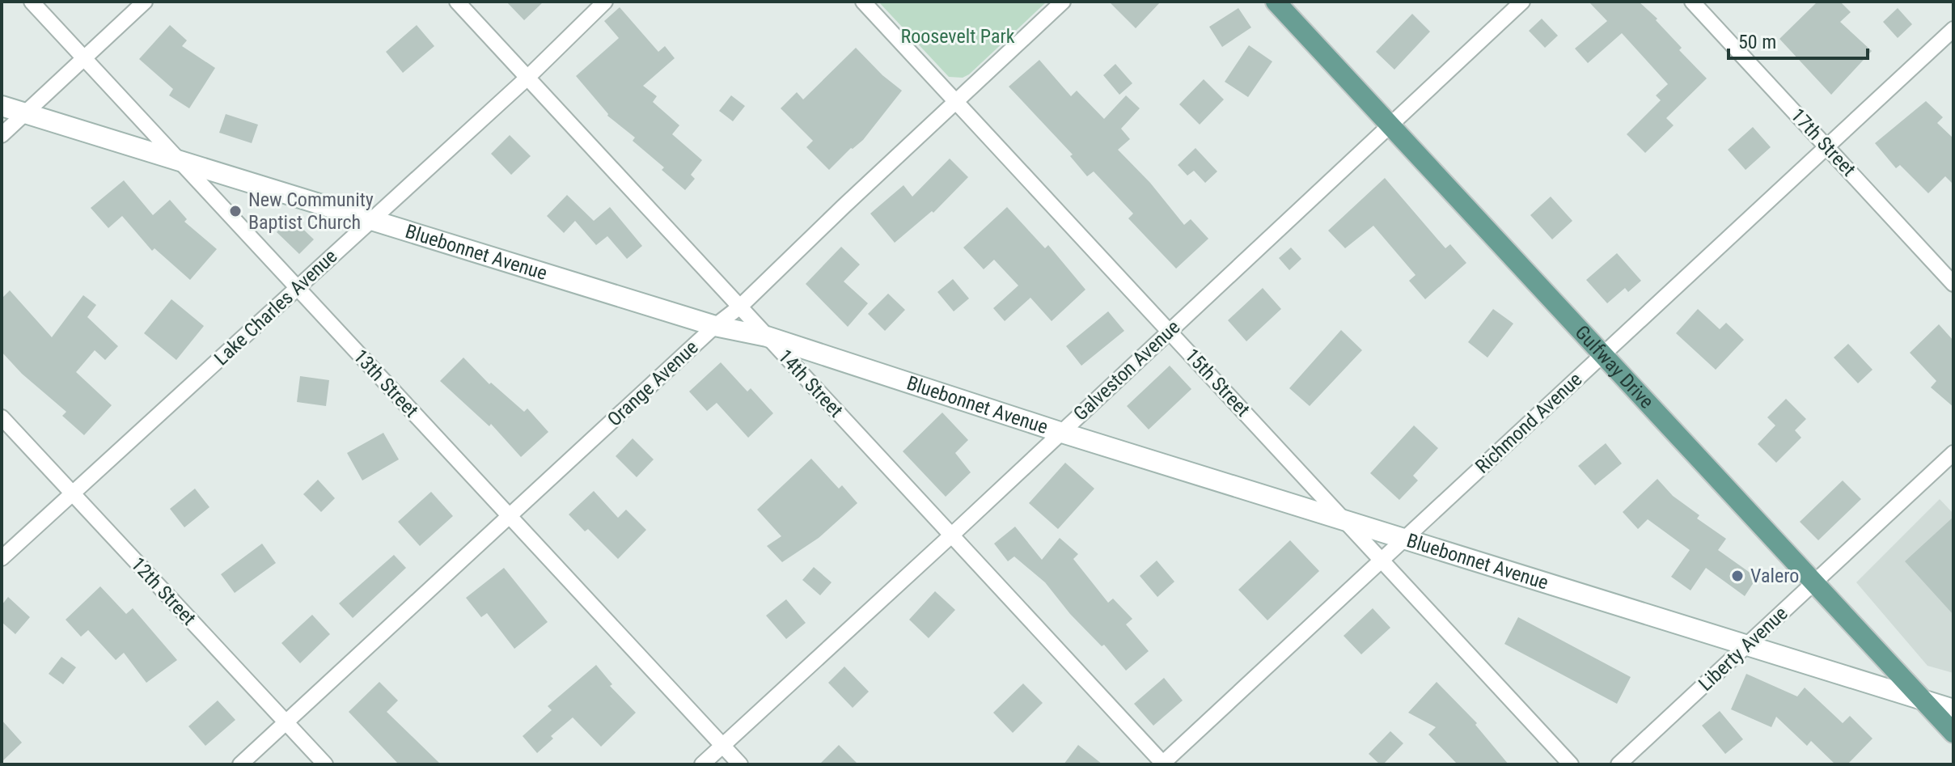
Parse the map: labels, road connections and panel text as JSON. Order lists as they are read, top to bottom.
{
  "streets": {
    "main road": ["Gulfway Drive"],
    "street": [
      "17th Street",
      "Bluebonnet Avenue",
      "Lake Charles Avenue",
      "Galveston Avenue",
      "15th Street",
      "13th Street",
      "Orange Avenue",
      "14th Street",
      "Richmond Avenue",
      "12th Street",
      "Liberty Avenue"
    ]
  },
  "crossings": [
    ["17th Street", "Richmond Avenue"],
    ["Bluebonnet Avenue", "Lake Charles Avenue"],
    ["Bluebonnet Avenue", "Gulfway Drive"],
    ["Bluebonnet Avenue", "Galveston Avenue"],
    ["Bluebonnet Avenue", "15th Street"],
    ["Bluebonnet Avenue", "13th Street"],
    ["Bluebonnet Avenue", "Orange Avenue"],
    ["Bluebonnet Avenue", "14th Street"],
    ["Bluebonnet Avenue", "Richmond Avenue"],
    ["Bluebonnet Avenue", "Liberty Avenue"],
    ["Lake Charles Avenue", "13th Street"],
    ["Lake Charles Avenue", "14th Street"],
    ["Lake Charles Avenue", "12th Street"],
    ["Gulfway Drive", "Galveston Avenue"],
    ["Gulfway Drive", "Richmond Avenue"],
    ["Gulfway Drive", "Liberty Avenue"],
    ["Galveston Avenue", "15th Street"],
    ["Galveston Avenue", "13th Street"],
    ["Galveston Avenue", "14th Street"],
    ["15th Street", "Orange Avenue"],
    ["15th Street", "Richmond Avenue"],
    ["13th Street", "Orange Avenue"],
    ["Orange Avenue", "14th Street"],
    ["Orange Avenue", "12th Street"],
    ["14th Street", "Richmond Avenue"]
  ],
  "parks": ["Roosevelt Park"],
  "places": ["New Community Baptist Church", "Valero"],
  "scale_bar": "50 m"
}
